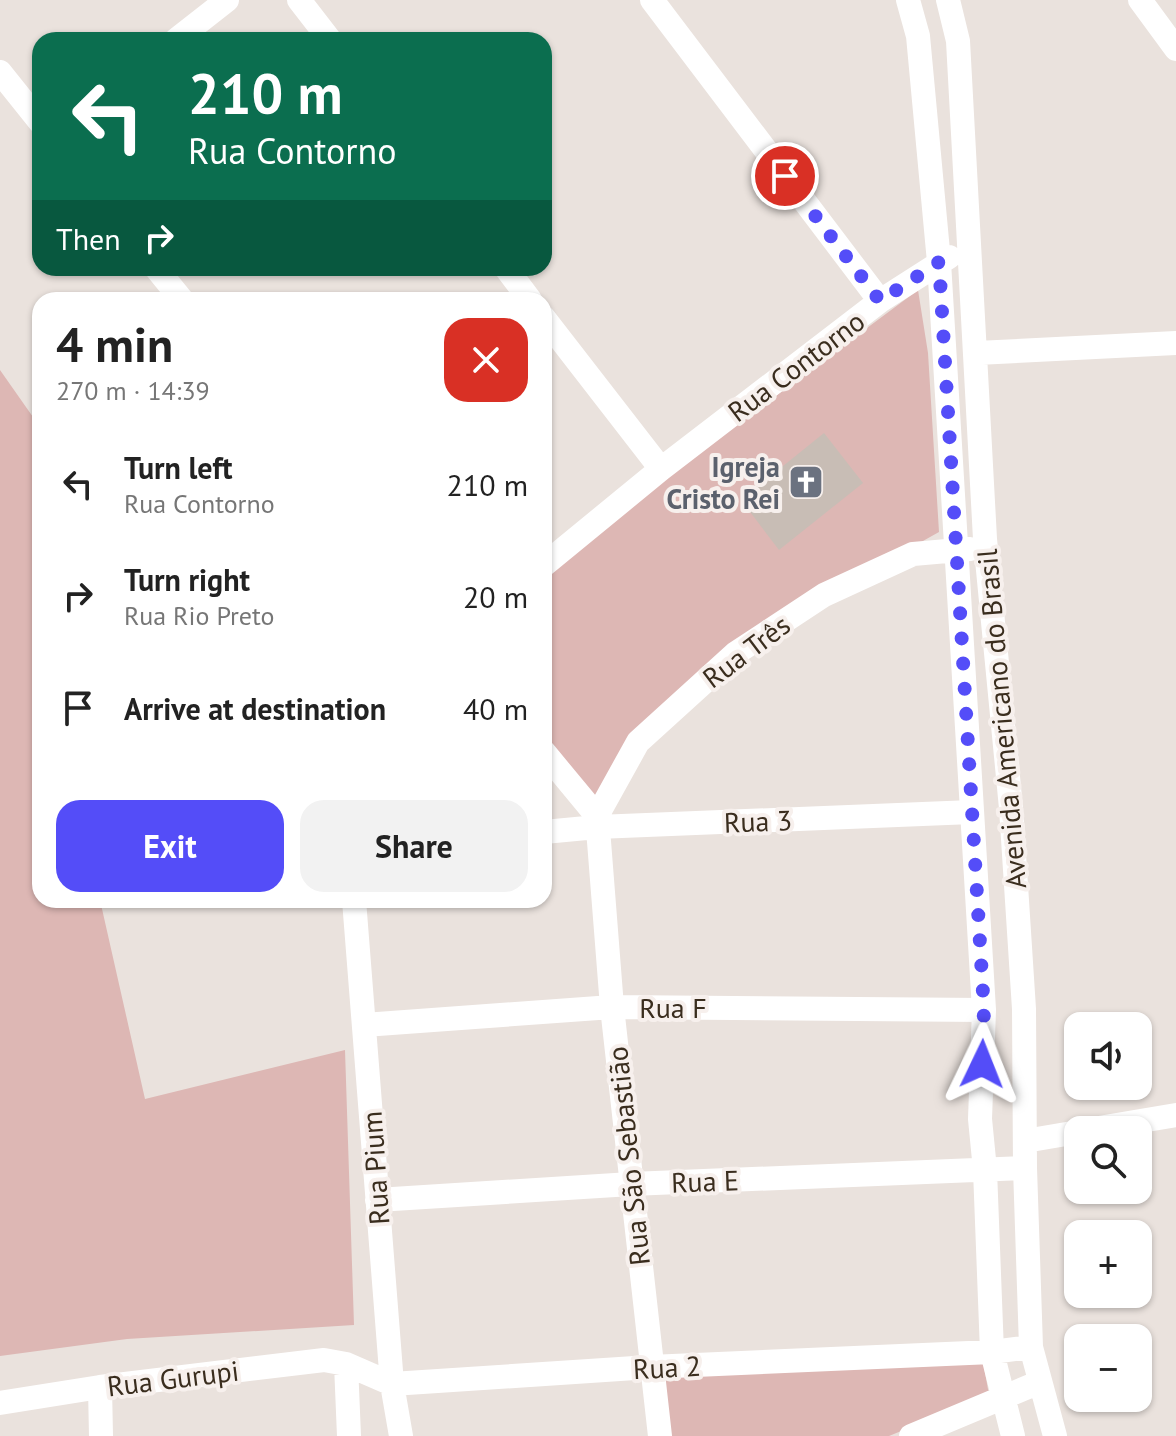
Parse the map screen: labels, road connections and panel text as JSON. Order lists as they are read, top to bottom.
{
  "streets": {
    "street": [
      "Rua Contorno",
      "Rua Três",
      "Avenida Americano do Brasil",
      "Rua 3",
      "Rua F",
      "Rua São Sebastião",
      "Rua Pium",
      "Rua E",
      "Rua 2",
      "Rua Gurupi"
    ]
  },
  "crossings": [
    ["Rua Contorno", "Avenida Americano do Brasil"],
    ["Rua Três", "Avenida Americano do Brasil"],
    ["Rua Três", "Rua 3"],
    ["Rua Três", "Rua São Sebastião"],
    ["Avenida Americano do Brasil", "Rua 3"],
    ["Avenida Americano do Brasil", "Rua F"],
    ["Avenida Americano do Brasil", "Rua E"],
    ["Avenida Americano do Brasil", "Rua 2"],
    ["Rua 3", "Rua São Sebastião"],
    ["Rua F", "Rua São Sebastião"],
    ["Rua F", "Rua Pium"],
    ["Rua São Sebastião", "Rua E"],
    ["Rua São Sebastião", "Rua 2"],
    ["Rua Pium", "Rua E"],
    ["Rua Pium", "Rua 2"],
    ["Rua 2", "Rua Gurupi"]
  ],
  "places": {
    "church": ["Igreja Cristo Rei"]
  },
  "page": {
    "turn": ["210 m", "Rua Contorno"],
    "then": "Then",
    "heading": ["4 min", "270 m · 14:39"],
    "list": [
      {
        "name": "Turn left",
        "note": "Rua Contorno",
        "value": "210 m"
      },
      {
        "name": "Turn right",
        "note": "Rua Rio Preto",
        "value": "20 m"
      },
      {
        "name": "Arrive at destination",
        "value": "40 m"
      }
    ],
    "buttons": ["Exit", "Share"],
    "map_buttons": ["+", "−"]
  }
}
